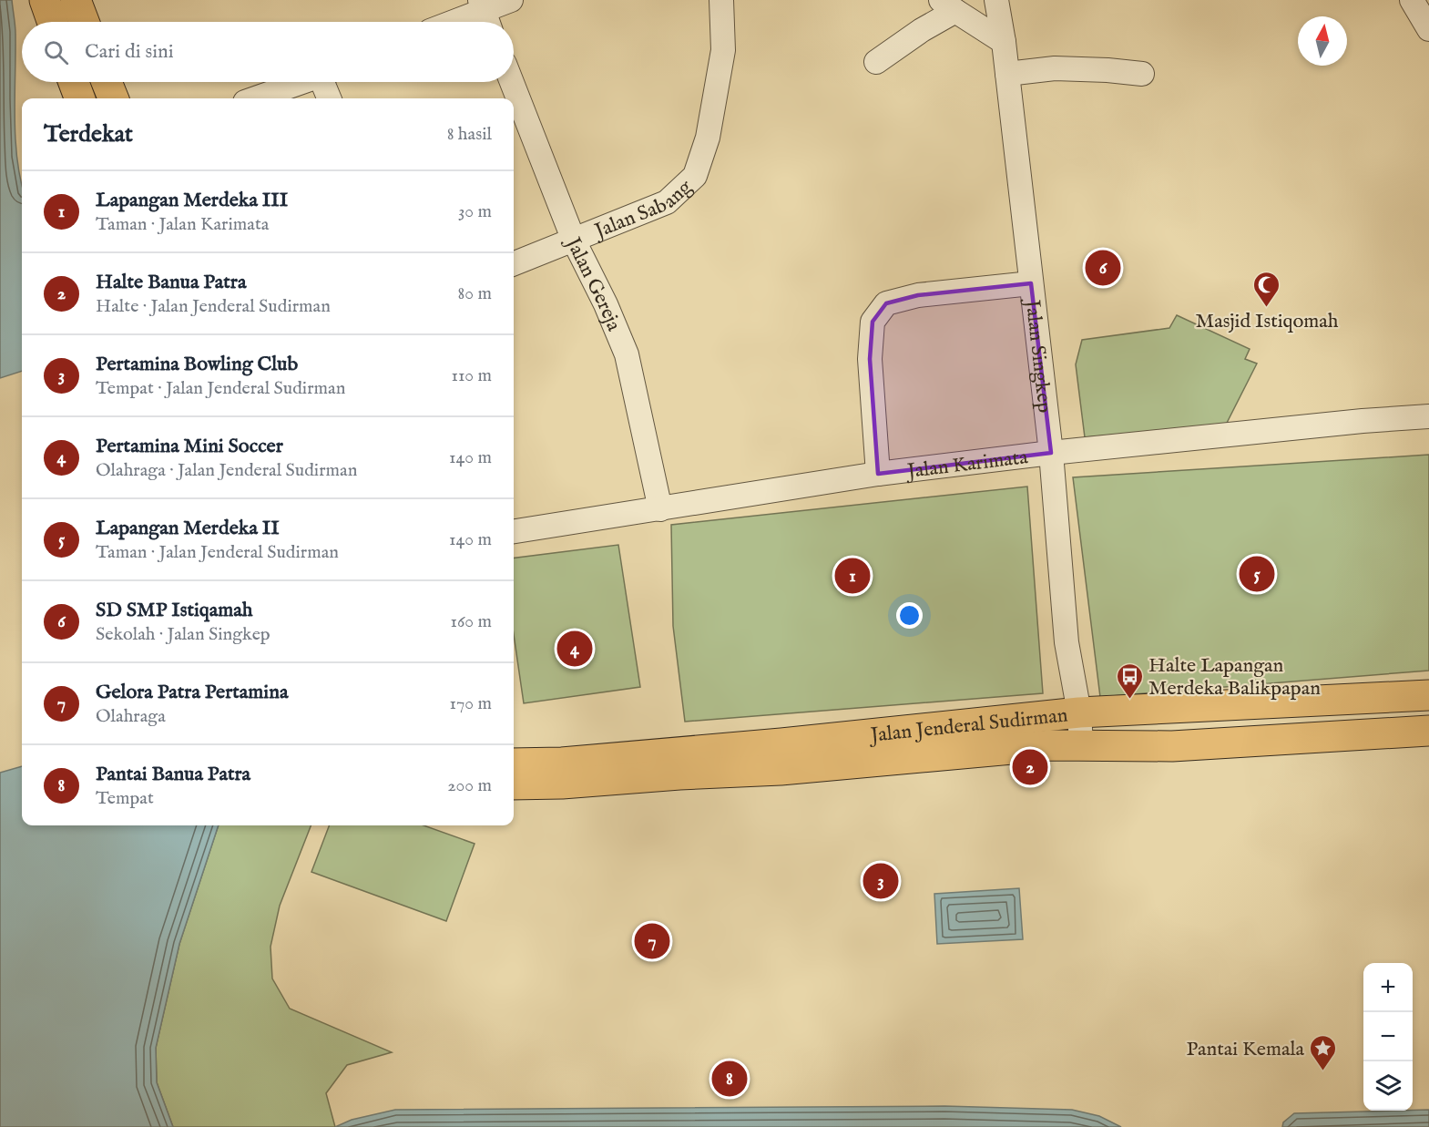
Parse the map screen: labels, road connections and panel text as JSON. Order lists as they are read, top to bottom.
{
  "streets": {
    "highway": ["Jalan Jenderal Sudirman"],
    "street": [
      "Jalan Sabang",
      "Jalan Gereja",
      "Jalan Singkep",
      "Jalan Karimata"
    ]
  },
  "crossings": [
    ["Jalan Sabang", "Jalan Gereja"],
    ["Jalan Gereja", "Jalan Karimata"],
    ["Jalan Singkep", "Jalan Karimata"],
    ["Jalan Singkep", "Jalan Jenderal Sudirman"]
  ],
  "places": {
    "mosque": ["Masjid Istiqomah"],
    "bus stop": ["Halte Lapangan Merdeka Balikpapan"],
    "place": ["Pantai Kemala"]
  },
  "north": "top",
  "page": {
    "search": "Cari di sini",
    "heading": ["Terdekat", "8 hasil"],
    "list": [
      {
        "mark": "1",
        "name": "Lapangan Merdeka III",
        "note": "Taman · Jalan Karimata",
        "value": "30 m"
      },
      {
        "mark": "2",
        "name": "Halte Banua Patra",
        "note": "Halte · Jalan Jenderal Sudirman",
        "value": "80 m"
      },
      {
        "mark": "3",
        "name": "Pertamina Bowling Club",
        "note": "Tempat · Jalan Jenderal Sudirman",
        "value": "110 m"
      },
      {
        "mark": "4",
        "name": "Pertamina Mini Soccer",
        "note": "Olahraga · Jalan Jenderal Sudirman",
        "value": "140 m"
      },
      {
        "mark": "5",
        "name": "Lapangan Merdeka II",
        "note": "Taman · Jalan Jenderal Sudirman",
        "value": "140 m"
      },
      {
        "mark": "6",
        "name": "SD SMP Istiqamah",
        "note": "Sekolah · Jalan Singkep",
        "value": "160 m"
      },
      {
        "mark": "7",
        "name": "Gelora Patra Pertamina",
        "note": "Olahraga",
        "value": "170 m"
      },
      {
        "mark": "8",
        "name": "Pantai Banua Patra",
        "note": "Tempat",
        "value": "200 m"
      }
    ],
    "pins": [
      "6",
      "5",
      "1",
      "4",
      "2",
      "3",
      "7",
      "8"
    ],
    "map_buttons": ["+", "−"]
  }
}
